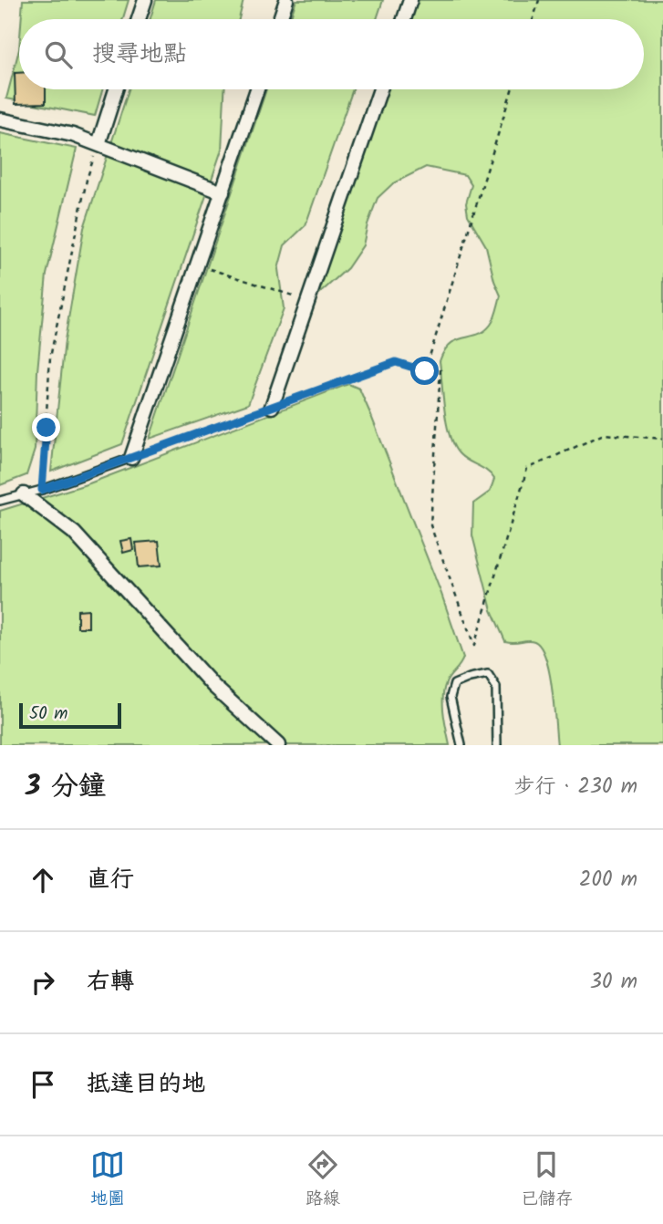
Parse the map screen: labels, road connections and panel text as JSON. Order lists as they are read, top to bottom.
{
  "scale_bar": "50 m",
  "page": {
    "search": "搜尋地點",
    "scale": "50 m",
    "heading": ["3 分鐘", "步行 · 230 m"],
    "list": [
      ["直行", "200 m"],
      ["右轉", "30 m"],
      "抵達目的地"
    ],
    "nav": ["地圖", "路線", "已儲存"]
  }
}
